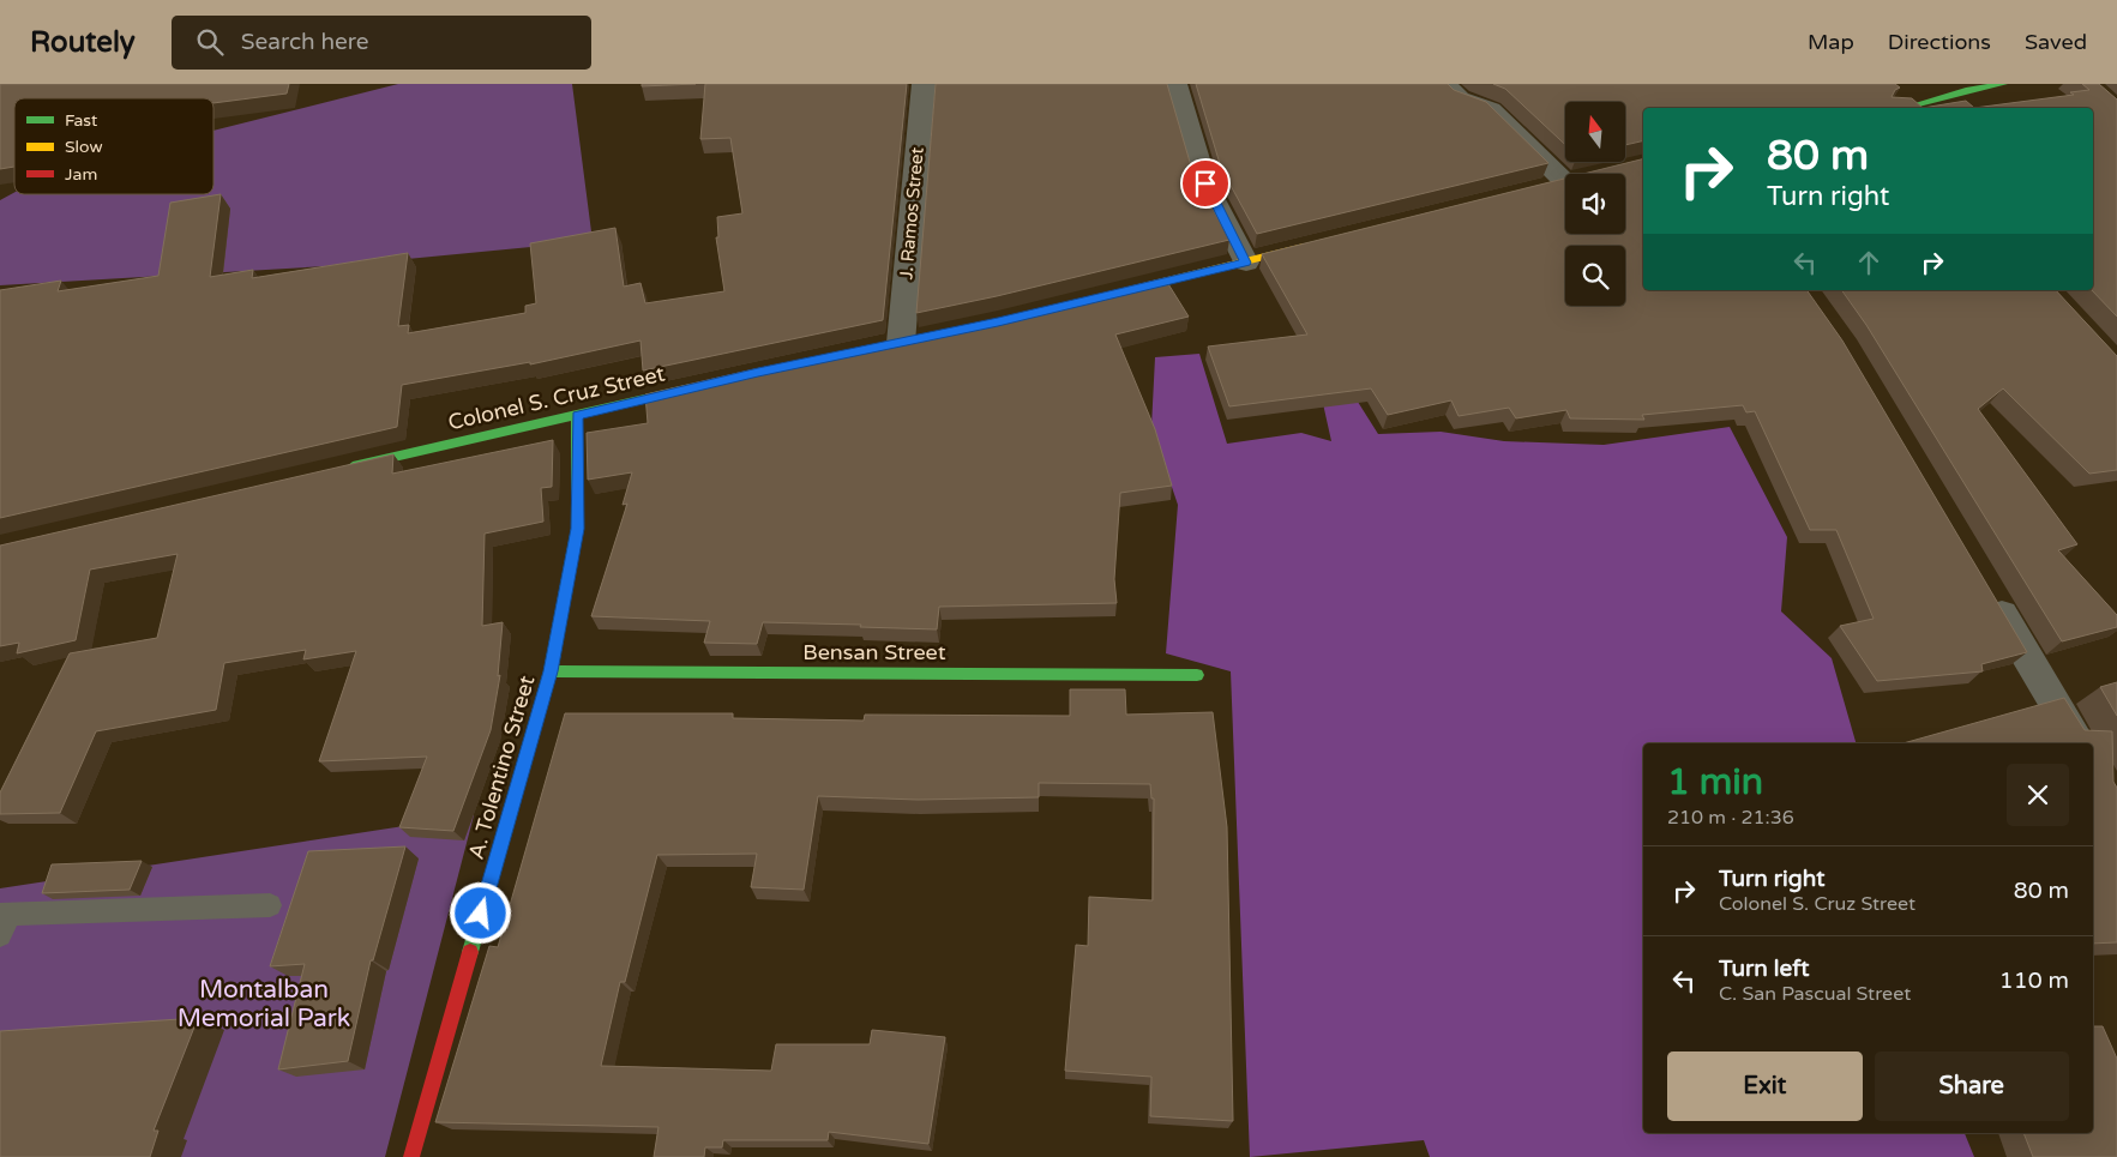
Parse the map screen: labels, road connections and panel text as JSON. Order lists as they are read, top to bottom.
{
  "streets": {
    "street": [
      "J. Ramos Street",
      "Colonel S. Cruz Street",
      "Bensan Street",
      "A. Tolentino Street"
    ]
  },
  "crossings": [
    ["Colonel S. Cruz Street", "A. Tolentino Street"],
    ["Bensan Street", "A. Tolentino Street"]
  ],
  "parks": ["Montalban Memorial Park"],
  "legend": ["Fast", "Slow", "Jam"],
  "north": "top",
  "page": {
    "header": "Routely",
    "search": "Search here",
    "nav": ["Map", "Directions", "Saved"],
    "turn": ["80 m", "Turn right"],
    "heading": ["1 min", "210 m · 21:36"],
    "list": [
      {
        "name": "Turn right",
        "note": "Colonel S. Cruz Street",
        "value": "80 m"
      },
      {
        "name": "Turn left",
        "note": "C. San Pascual Street",
        "value": "110 m"
      }
    ],
    "buttons": ["Exit", "Share"]
  }
}
